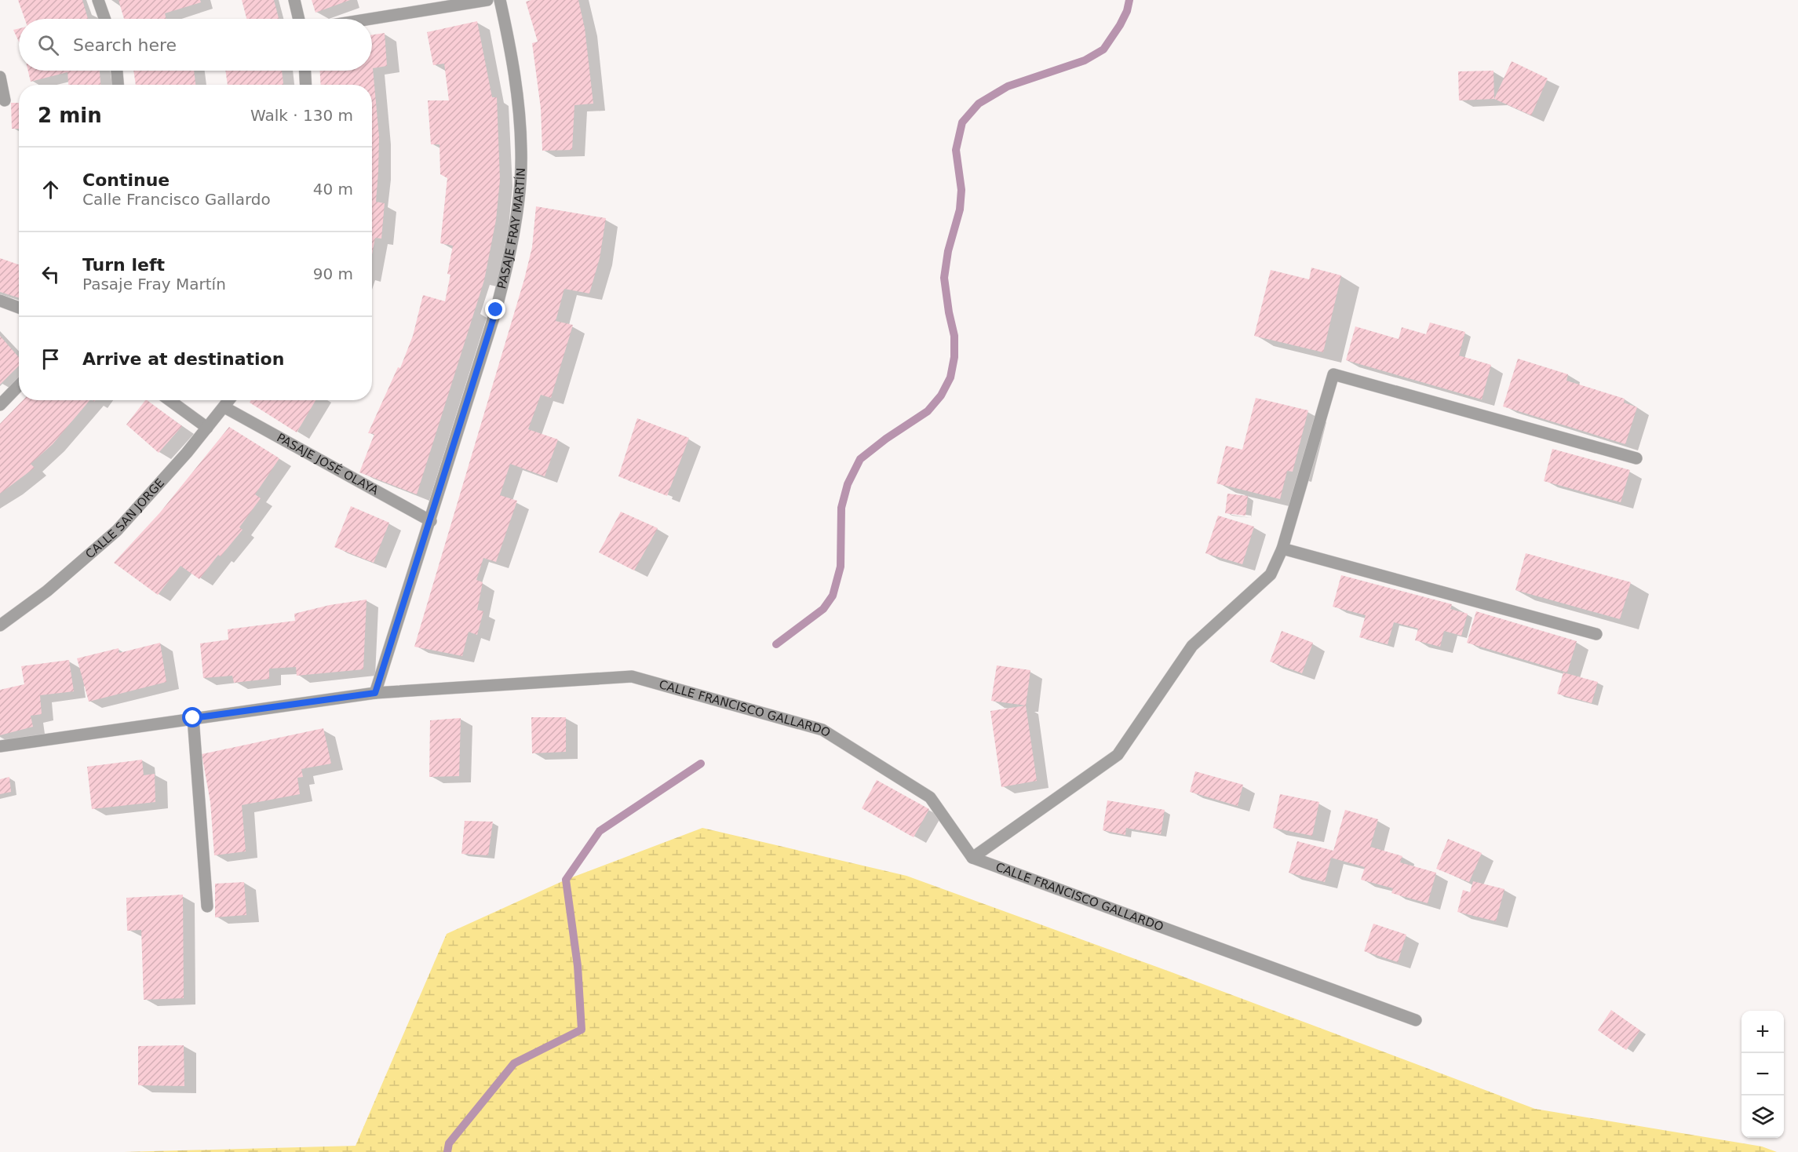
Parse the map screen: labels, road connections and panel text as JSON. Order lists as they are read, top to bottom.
{
  "streets": {
    "street": [
      "PASAJE FRAY MARTÍN",
      "PASAJE JOSÉ OLAYA",
      "CALLE SAN JORGE",
      "CALLE FRANCISCO GALLARDO"
    ]
  },
  "crossings": [
    ["PASAJE FRAY MARTÍN", "PASAJE JOSÉ OLAYA"],
    ["PASAJE FRAY MARTÍN", "CALLE FRANCISCO GALLARDO"],
    ["PASAJE JOSÉ OLAYA", "CALLE SAN JORGE"]
  ],
  "page": {
    "search": "Search here",
    "heading": ["2 min", "Walk · 130 m"],
    "list": [
      ["Continue", "Calle Francisco Gallardo", "40 m"],
      ["Turn left", "Pasaje Fray Martín", "90 m"],
      "Arrive at destination"
    ],
    "map_buttons": ["+", "−"]
  }
}
